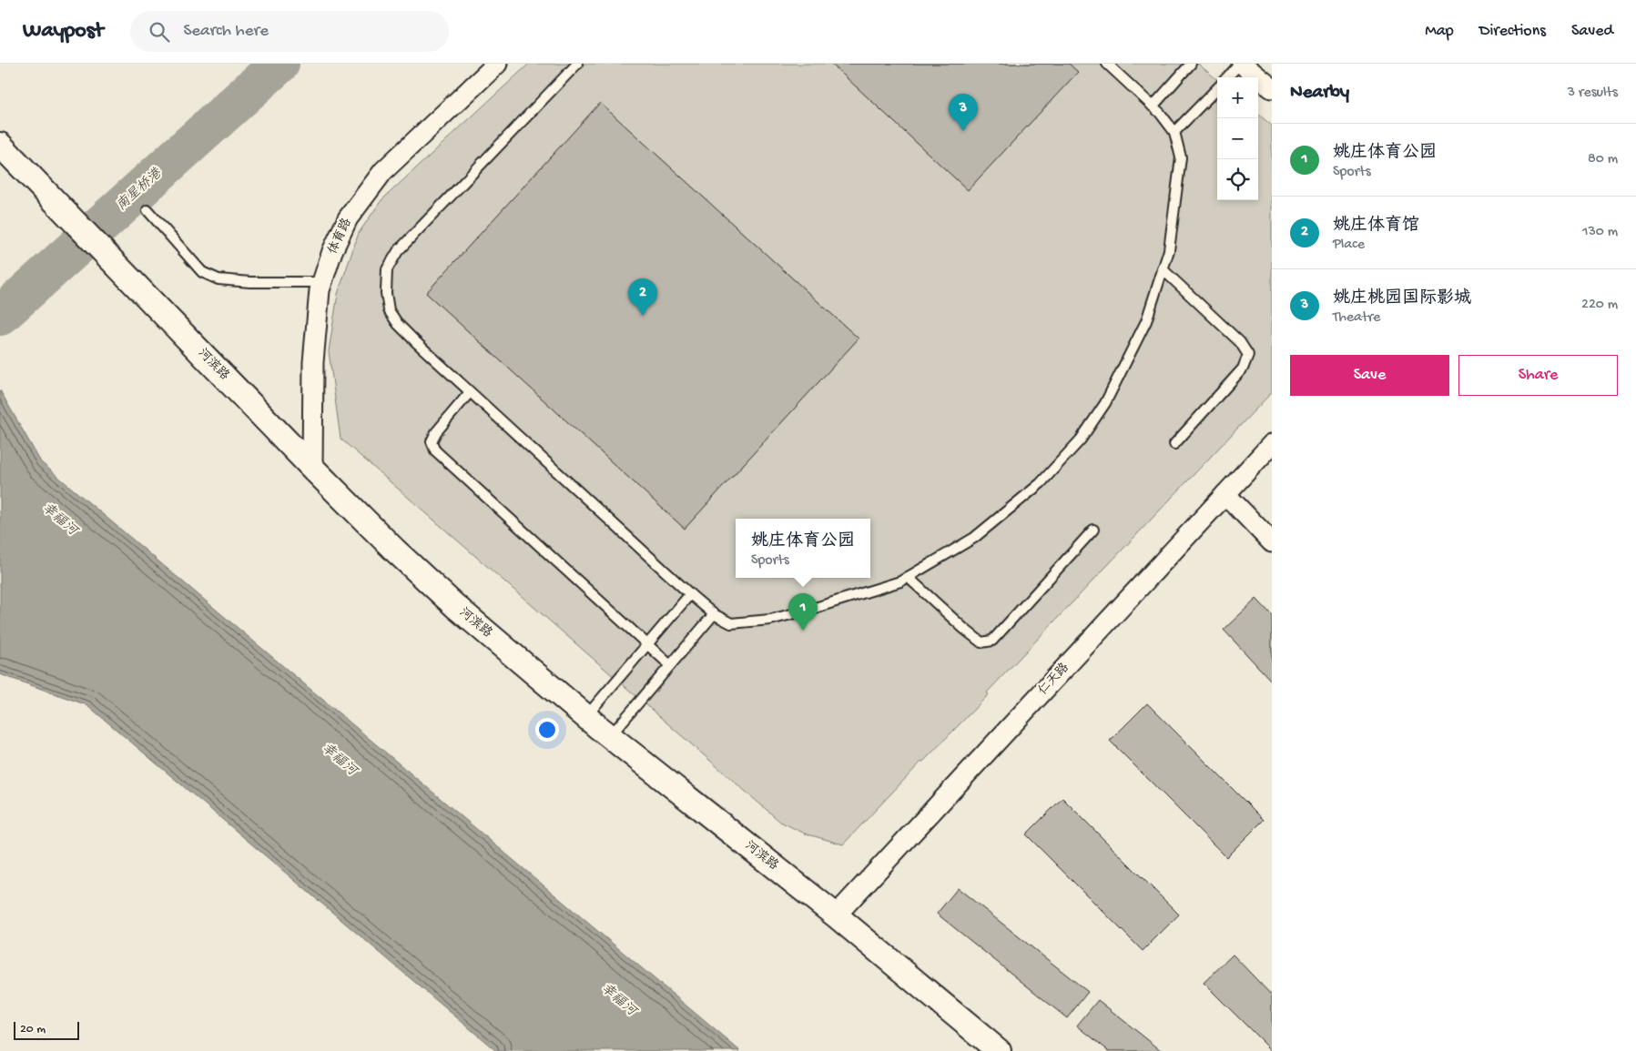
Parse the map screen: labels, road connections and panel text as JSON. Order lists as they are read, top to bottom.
{
  "streets": {
    "street": ["体育路", "河滨路", "仁天路"]
  },
  "crossings": [
    ["体育路", "河滨路"],
    ["河滨路", "仁天路"]
  ],
  "water": ["南星桥港", "幸福河"],
  "scale_bar": "20 m",
  "page": {
    "header": "Waypost",
    "search": "Search here",
    "nav": ["Map", "Directions", "Saved"],
    "heading": ["Nearby", "3 results"],
    "map_buttons": ["+", "−"],
    "pins": ["3", "2", "1"],
    "list": [
      {
        "mark": "1",
        "name": "姚庄体育公园",
        "note": "Sports",
        "value": "80 m"
      },
      {
        "mark": "2",
        "name": "姚庄体育馆",
        "note": "Place",
        "value": "130 m"
      },
      {
        "mark": "3",
        "name": "姚庄桃园国际影城",
        "note": "Theatre",
        "value": "220 m"
      }
    ],
    "buttons": ["Save", "Share"],
    "popup": ["姚庄体育公园", "Sports"],
    "scale": "20 m"
  }
}
